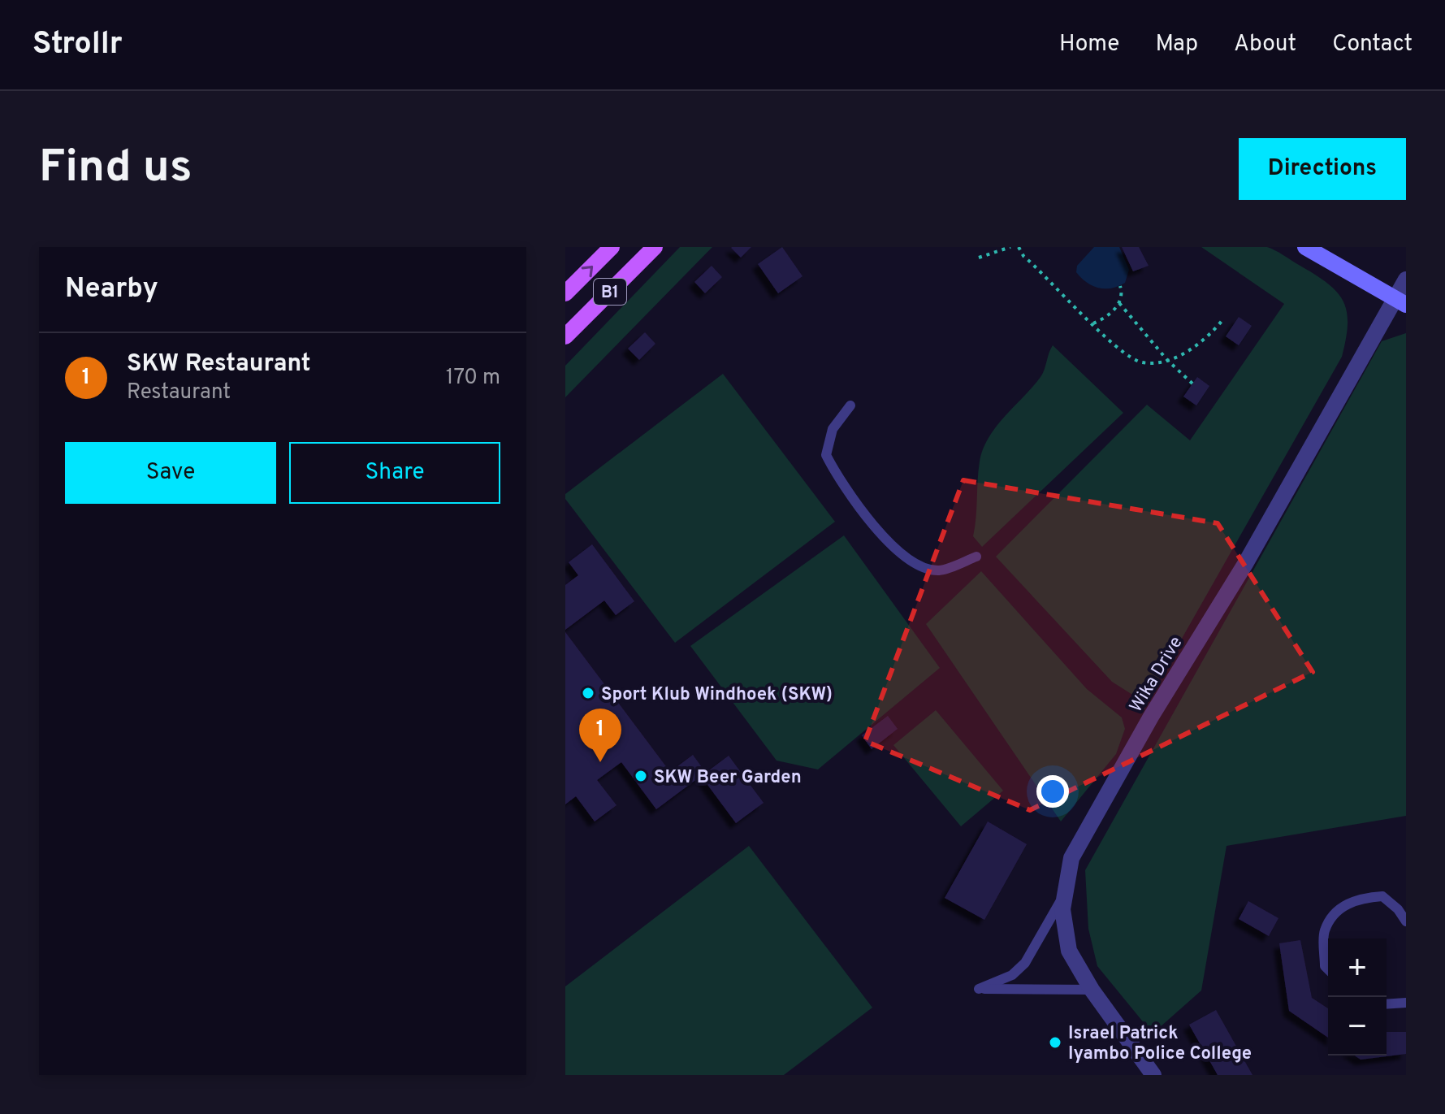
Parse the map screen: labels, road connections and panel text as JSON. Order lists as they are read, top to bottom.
{
  "streets": {
    "main road": ["B1"],
    "street": ["Wika Drive"]
  },
  "places": ["Sport Klub Windhoek (SKW)", "SKW Beer Garden", "Israel Patrick Iyambo Police College"],
  "page": {
    "header": "Strollr",
    "nav": [
      "Home",
      "Map",
      "About",
      "Contact"
    ],
    "buttons": [
      "Directions",
      ["Save", "Share"]
    ],
    "title": "Find us",
    "heading": "Nearby",
    "list": [
      {
        "mark": "1",
        "name": "SKW Restaurant",
        "note": "Restaurant",
        "value": "170 m"
      }
    ],
    "pins": "1",
    "map_buttons": ["+", "−"]
  }
}
